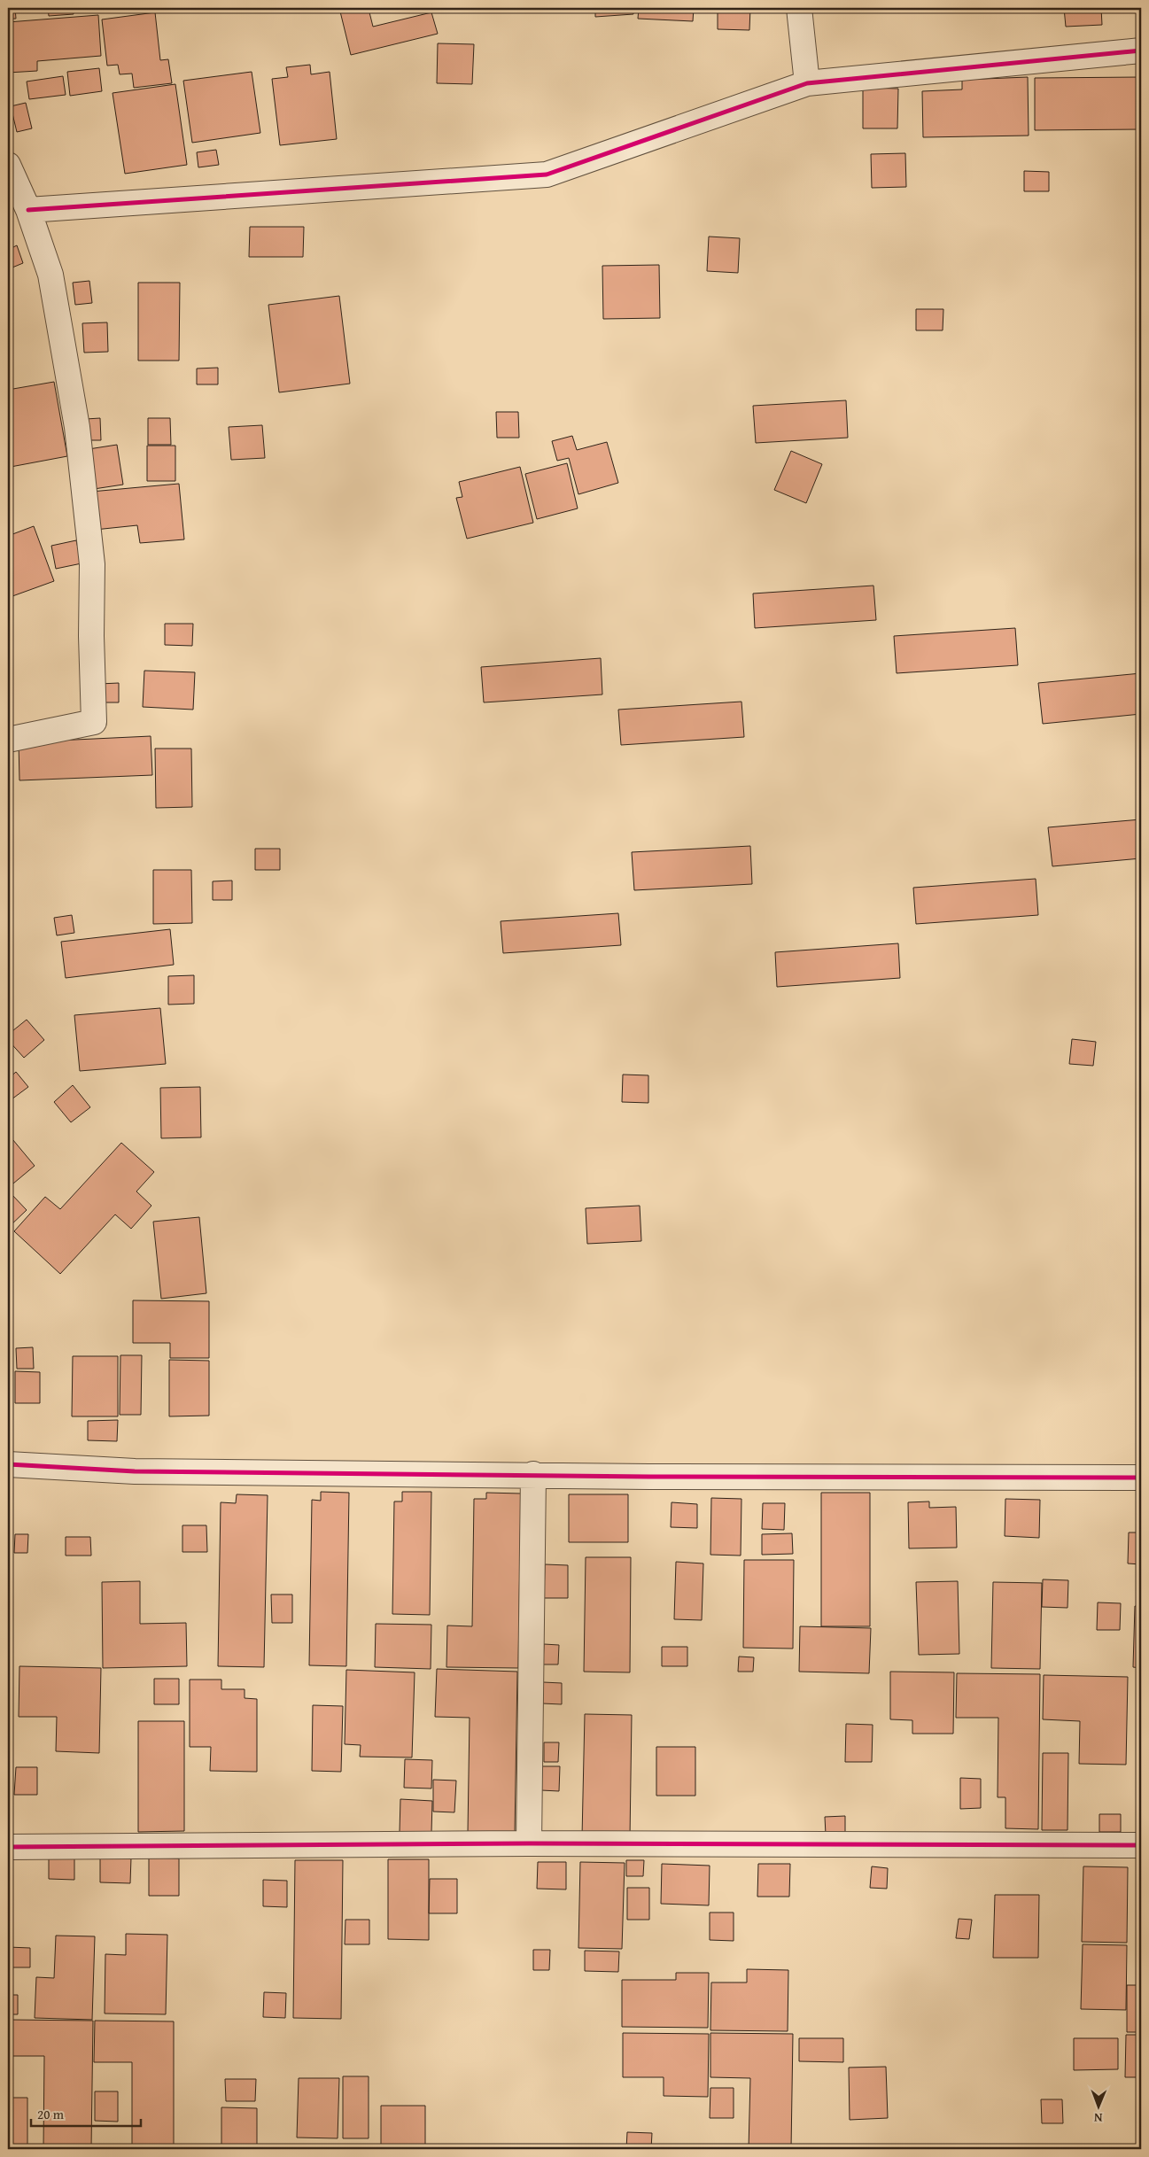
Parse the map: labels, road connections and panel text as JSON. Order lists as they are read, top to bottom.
{
  "scale_bar": "20 m",
  "north": "bottom"
}
